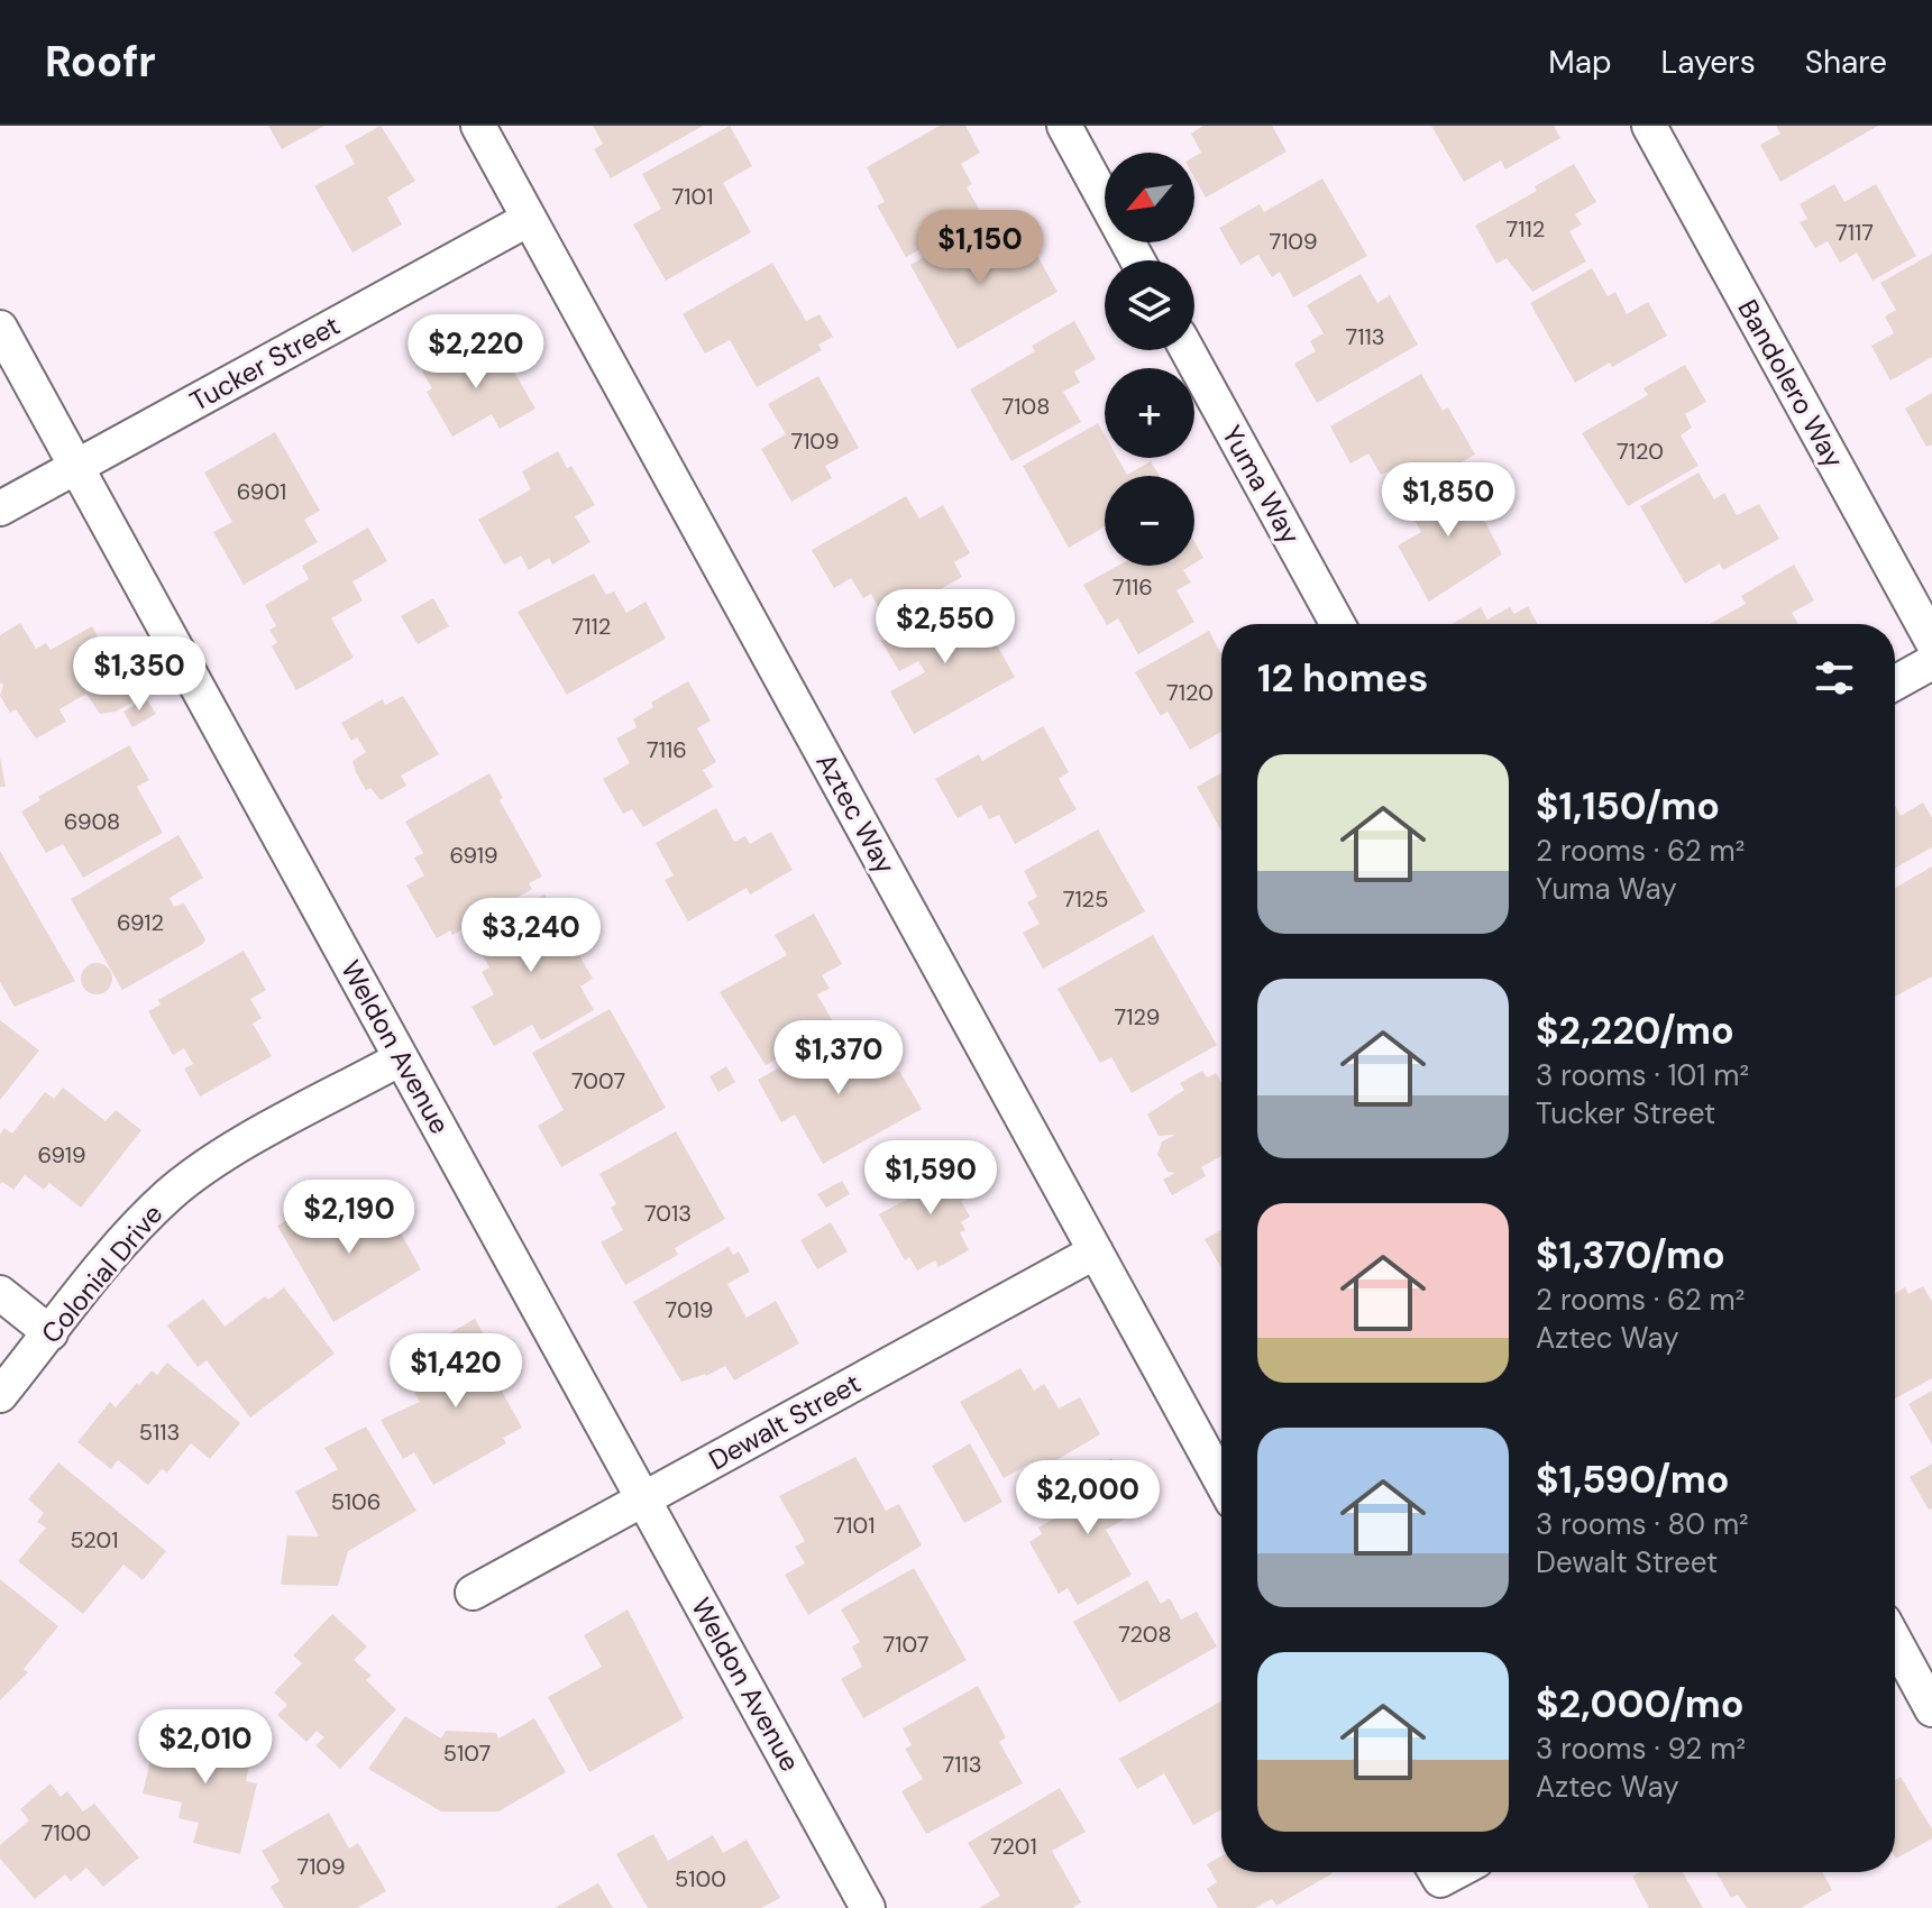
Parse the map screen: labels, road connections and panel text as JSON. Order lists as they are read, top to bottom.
{
  "streets": {
    "street": [
      "Tucker Street",
      "Bandolero Way",
      "Yuma Way",
      "Aztec Way",
      "Weldon Avenue",
      "Colonial Drive",
      "Dewalt Street"
    ]
  },
  "crossings": [
    ["Tucker Street", "Aztec Way"],
    ["Tucker Street", "Weldon Avenue"],
    ["Aztec Way", "Dewalt Street"],
    ["Weldon Avenue", "Colonial Drive"],
    ["Weldon Avenue", "Dewalt Street"]
  ],
  "house_numbers": [
    "7101",
    "7112",
    "7117",
    "7109",
    "7113",
    "7108",
    "7109",
    "7120",
    "6901",
    "7116",
    "7112",
    "7120",
    "7116",
    "6908",
    "6919",
    "7125",
    "6912",
    "7129",
    "7007",
    "6919",
    "7013",
    "7019",
    "5113",
    "5106",
    "7101",
    "5201",
    "7208",
    "7107",
    "5107",
    "7113",
    "7100",
    "7201",
    "7109",
    "5100"
  ],
  "north": "bottom left",
  "page": {
    "header": "Roofr",
    "nav": ["Map", "Layers", "Share"],
    "map_buttons": ["+", "−"],
    "price": [
      "$1,150",
      "$2,220",
      "$1,850",
      "$2,550",
      "$1,350",
      "$3,240",
      "$1,370",
      "$1,590",
      "$2,190",
      "$1,420",
      "$2,000",
      "$2,010"
    ],
    "heading": "12 homes",
    "list": [
      {
        "name": "$1,150/mo",
        "note": "2 rooms · 62 m² · Yuma Way"
      },
      {
        "name": "$2,220/mo",
        "note": "3 rooms · 101 m² · Tucker Street"
      },
      {
        "name": "$1,370/mo",
        "note": "2 rooms · 62 m² · Aztec Way"
      },
      {
        "name": "$1,590/mo",
        "note": "3 rooms · 80 m² · Dewalt Street"
      },
      {
        "name": "$2,000/mo",
        "note": "3 rooms · 92 m² · Aztec Way"
      }
    ]
  }
}
